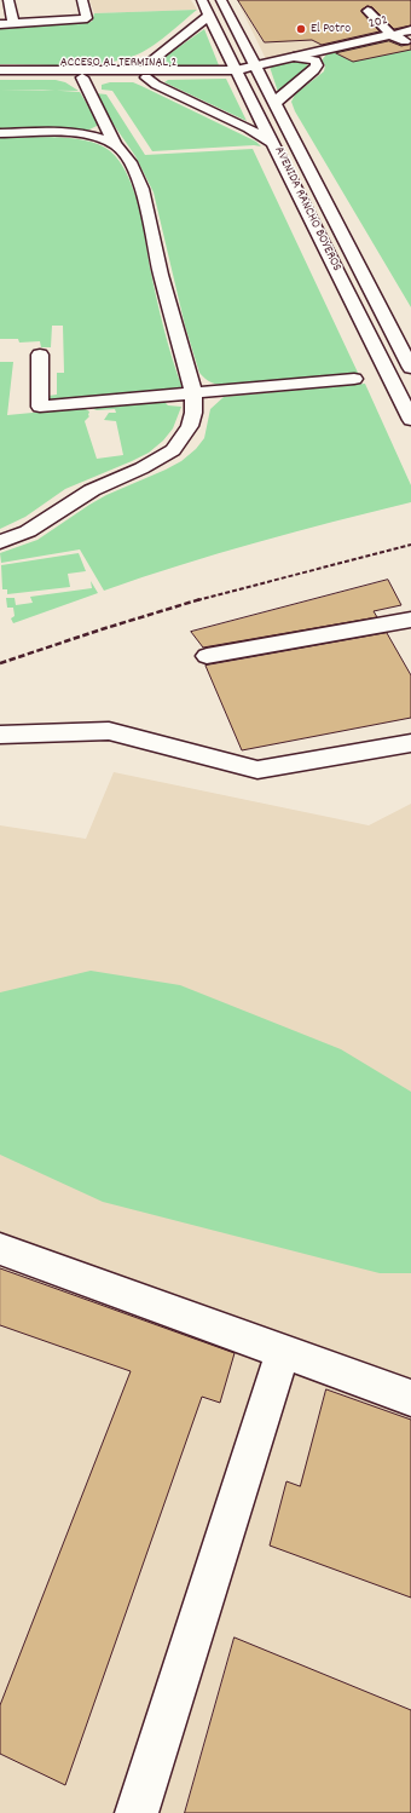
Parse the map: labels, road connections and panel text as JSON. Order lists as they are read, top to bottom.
{
  "streets": {
    "main road": ["202", "ACCESO AL TERMINAL 2", "AVENIDA RANCHO BOYEROS"]
  },
  "crossings": [
    ["202", "AVENIDA RANCHO BOYEROS"],
    ["ACCESO AL TERMINAL 2", "AVENIDA RANCHO BOYEROS"]
  ],
  "places": ["El Potro"]
}
